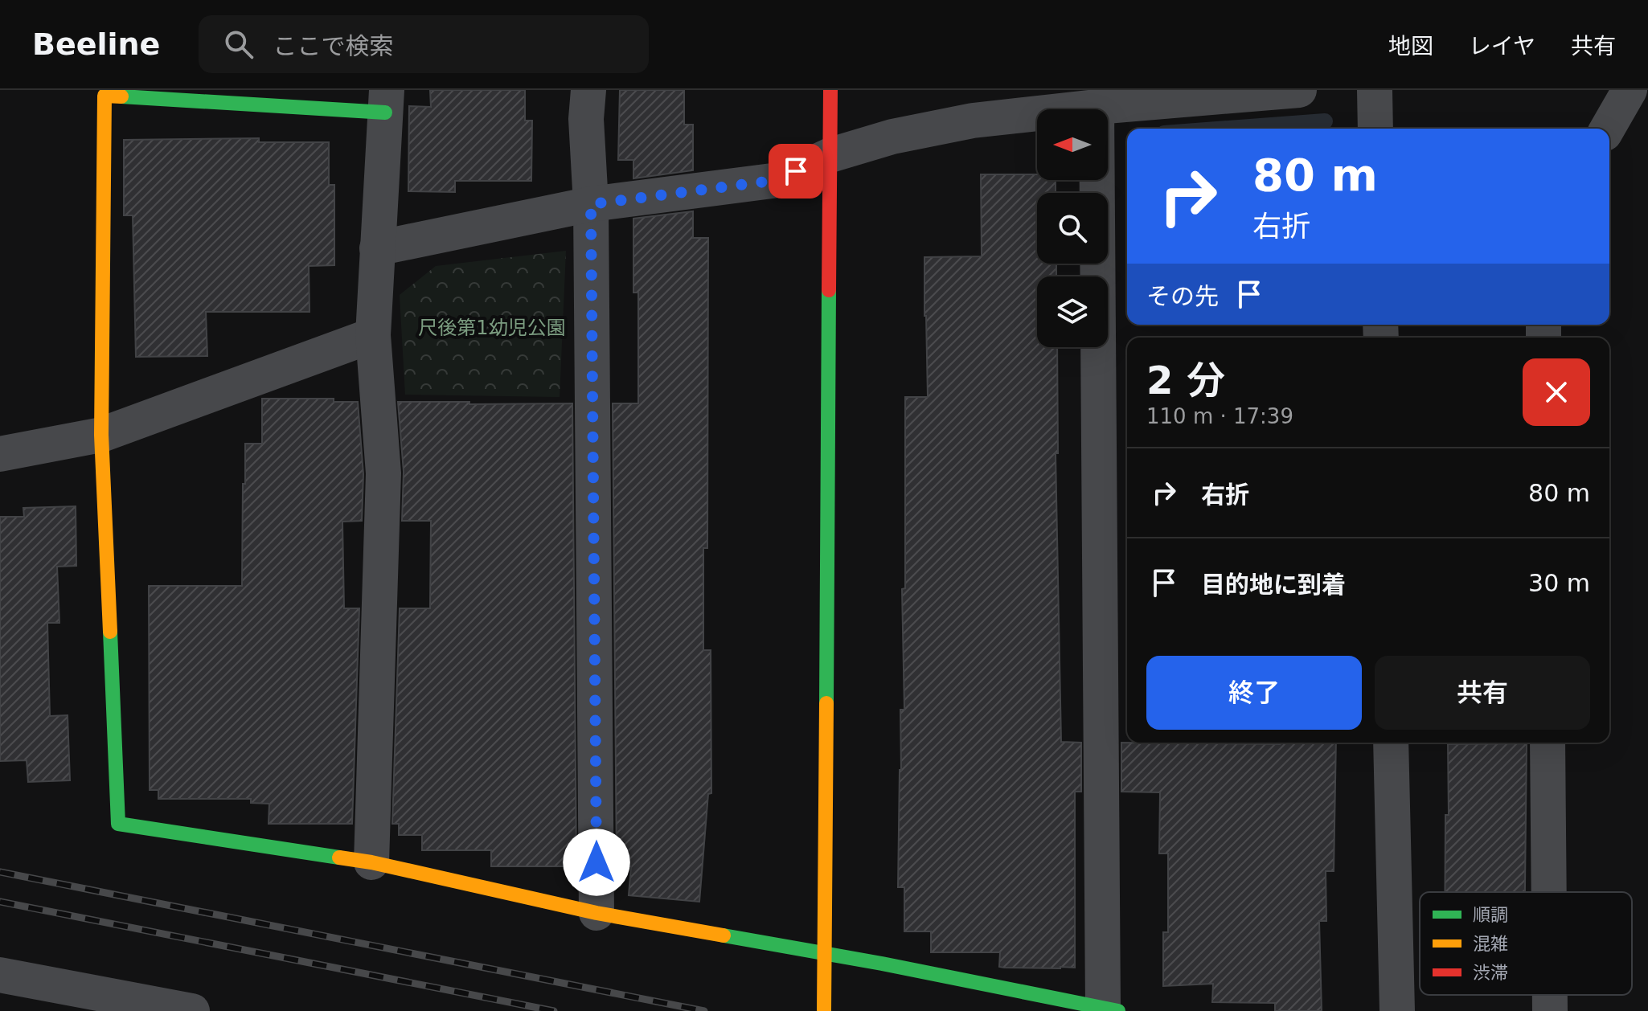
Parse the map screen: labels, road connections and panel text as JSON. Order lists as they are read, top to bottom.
{
  "parks": ["尺後第1幼児公園"],
  "legend": ["順調", "混雑", "渋滞"],
  "north": "left",
  "page": {
    "header": "Beeline",
    "search": "ここで検索",
    "nav": ["地図", "レイヤ", "共有"],
    "turn": ["80 m", "右折"],
    "then": "その先",
    "heading": ["2 分", "110 m · 17:39"],
    "list": [
      {
        "name": "右折",
        "value": "80 m"
      },
      {
        "name": "目的地に到着",
        "value": "30 m"
      }
    ],
    "buttons": ["終了", "共有"]
  }
}
